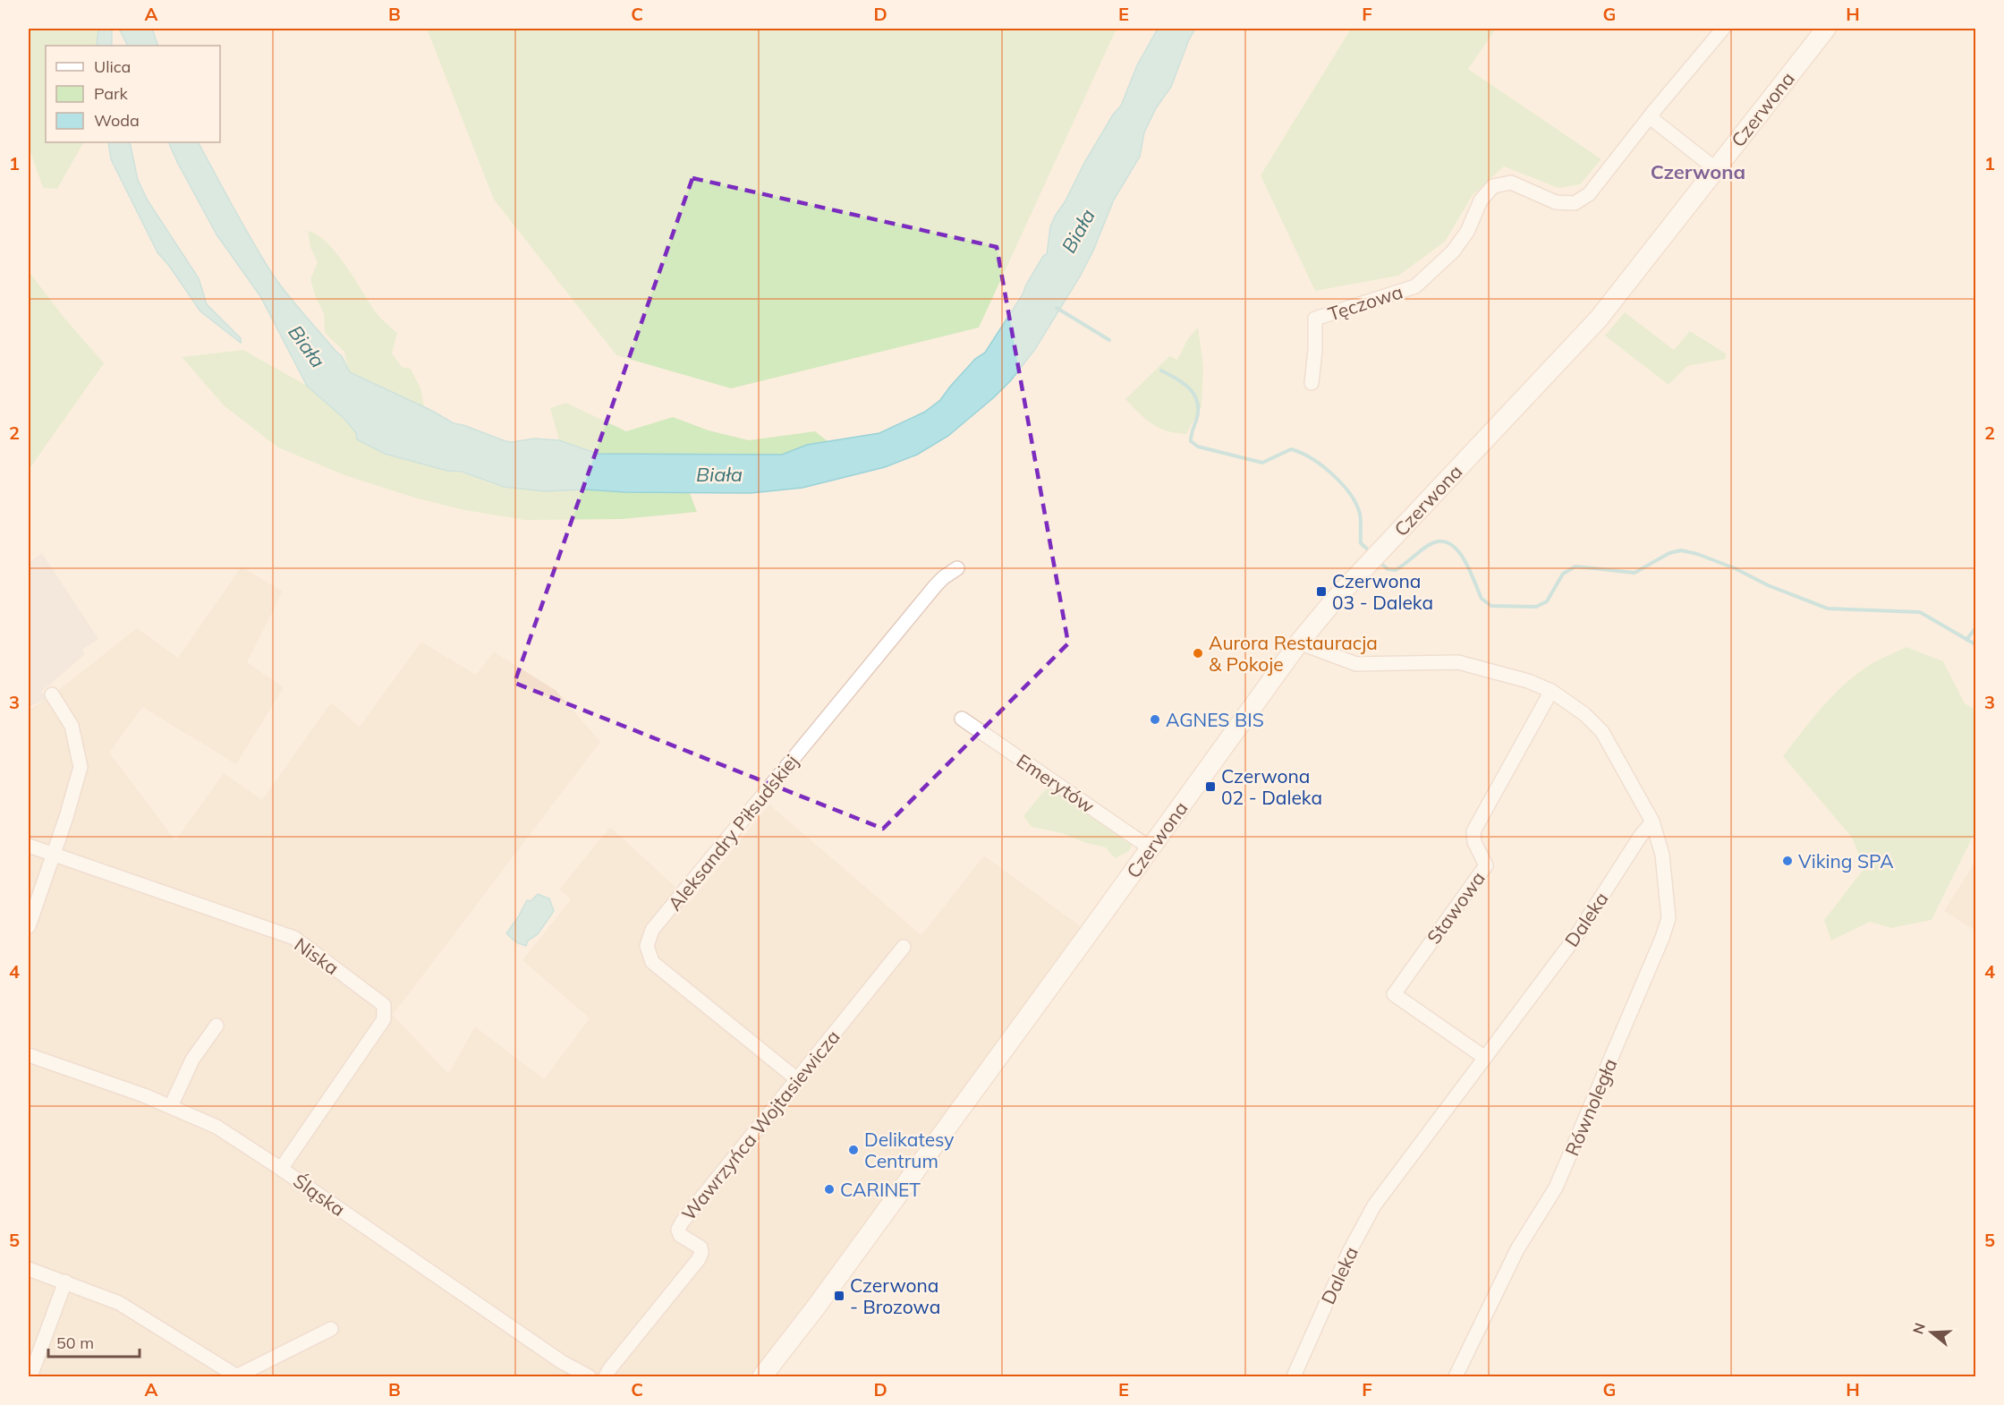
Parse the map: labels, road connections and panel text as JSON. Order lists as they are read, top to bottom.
{
  "streets": {
    "main road": ["Czerwona"],
    "street": [
      "Tęczowa",
      "Emerytów",
      "Aleksandry Piłsudskiej",
      "Stawowa",
      "Daleka",
      "Niska",
      "Równoległa",
      "Wawrzyńca Wojtasiewicza",
      "Śląska"
    ]
  },
  "crossings": [
    ["Czerwona", "Emerytów"],
    ["Aleksandry Piłsudskiej", "Wawrzyńca Wojtasiewicza"],
    ["Stawowa", "Daleka"],
    ["Daleka", "Równoległa"],
    ["Niska", "Śląska"]
  ],
  "districts": ["Czerwona"],
  "water": ["Biała"],
  "places": {
    "transit": ["Czerwona 03 - Daleka", "Czerwona 02 - Daleka", "Czerwona - Brozowa"],
    "other": [
      "Aurora Restauracja & Pokoje",
      "AGNES BIS",
      "Viking SPA",
      "Delikatesy Centrum",
      "CARINET"
    ]
  },
  "legend": ["Ulica", "Park", "Woda"],
  "scale_bar": "50 m",
  "north": "left",
  "grid": {
    "columns": [
      "A",
      "B",
      "C",
      "D",
      "E",
      "F",
      "G",
      "H"
    ],
    "rows": [
      "1",
      "2",
      "3",
      "4",
      "5"
    ]
  }
}
